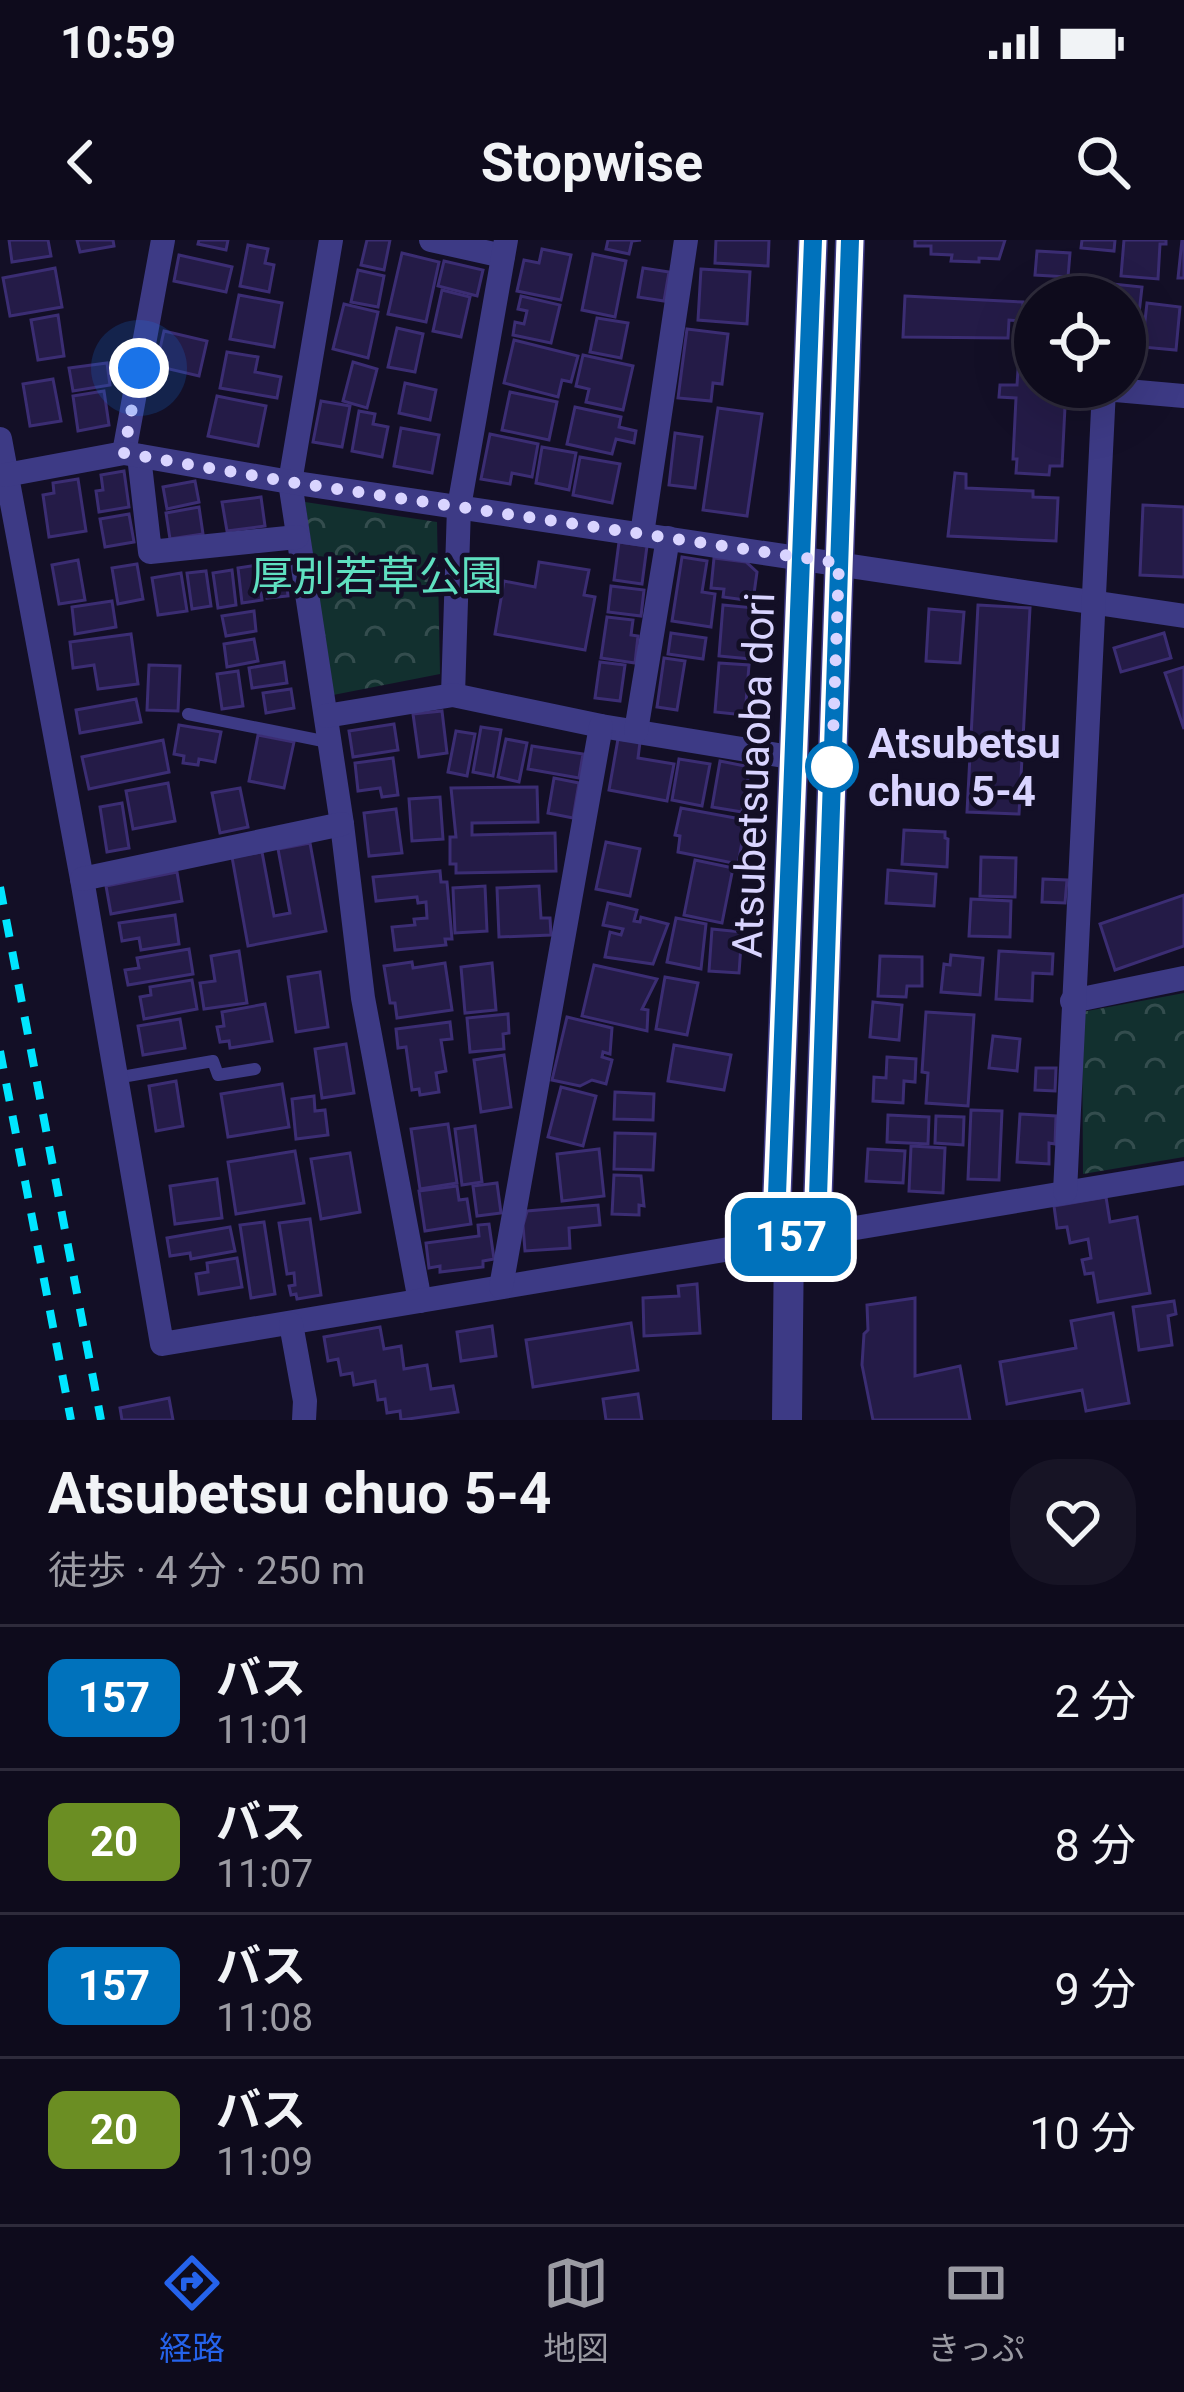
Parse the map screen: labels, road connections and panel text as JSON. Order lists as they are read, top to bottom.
{
  "streets": {
    "street": ["Atsubetsuaoba dori"]
  },
  "parks": ["厚別若草公園"],
  "places": ["Atsubetsu chuo 5-4"],
  "lines": ["bus line 157"],
  "page": {
    "status": "10:59",
    "header": "Stopwise",
    "on_map": "157",
    "heading": ["Atsubetsu chuo 5-4", "徒歩 · 4 分 · 250 m"],
    "list": [
      {
        "mark": "157",
        "name": "バス",
        "note": "11:01",
        "value": "2 分"
      },
      {
        "mark": "20",
        "name": "バス",
        "note": "11:07",
        "value": "8 分"
      },
      {
        "mark": "157",
        "name": "バス",
        "note": "11:08",
        "value": "9 分"
      },
      {
        "mark": "20",
        "name": "バス",
        "note": "11:09",
        "value": "10 分"
      }
    ],
    "tabs": ["経路", "地図", "きっぷ"]
  }
}
